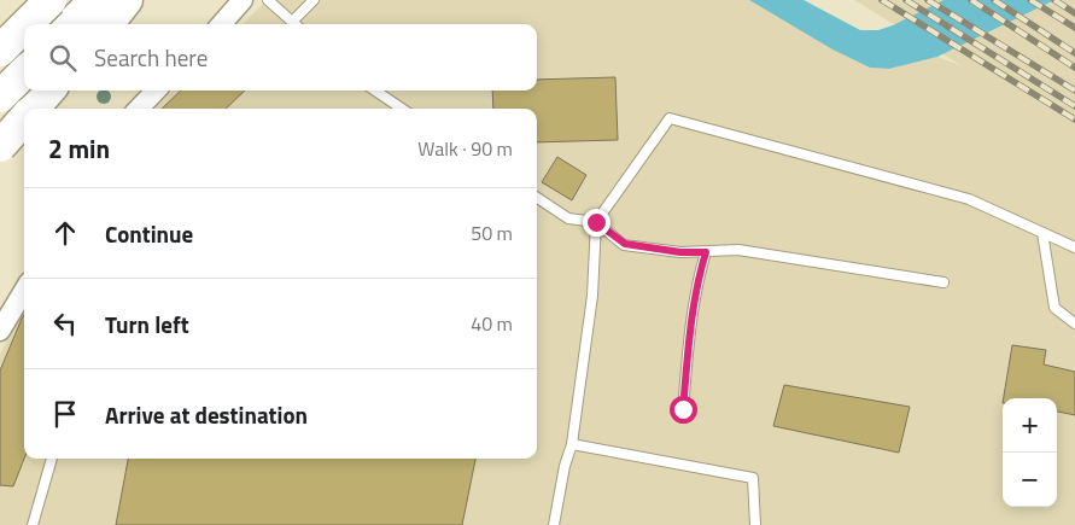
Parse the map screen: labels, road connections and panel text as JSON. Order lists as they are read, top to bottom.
{
  "page": {
    "search": "Search here",
    "heading": ["2 min", "Walk · 90 m"],
    "list": [
      ["Continue", "50 m"],
      ["Turn left", "40 m"],
      "Arrive at destination"
    ],
    "map_buttons": ["+", "−"]
  }
}
